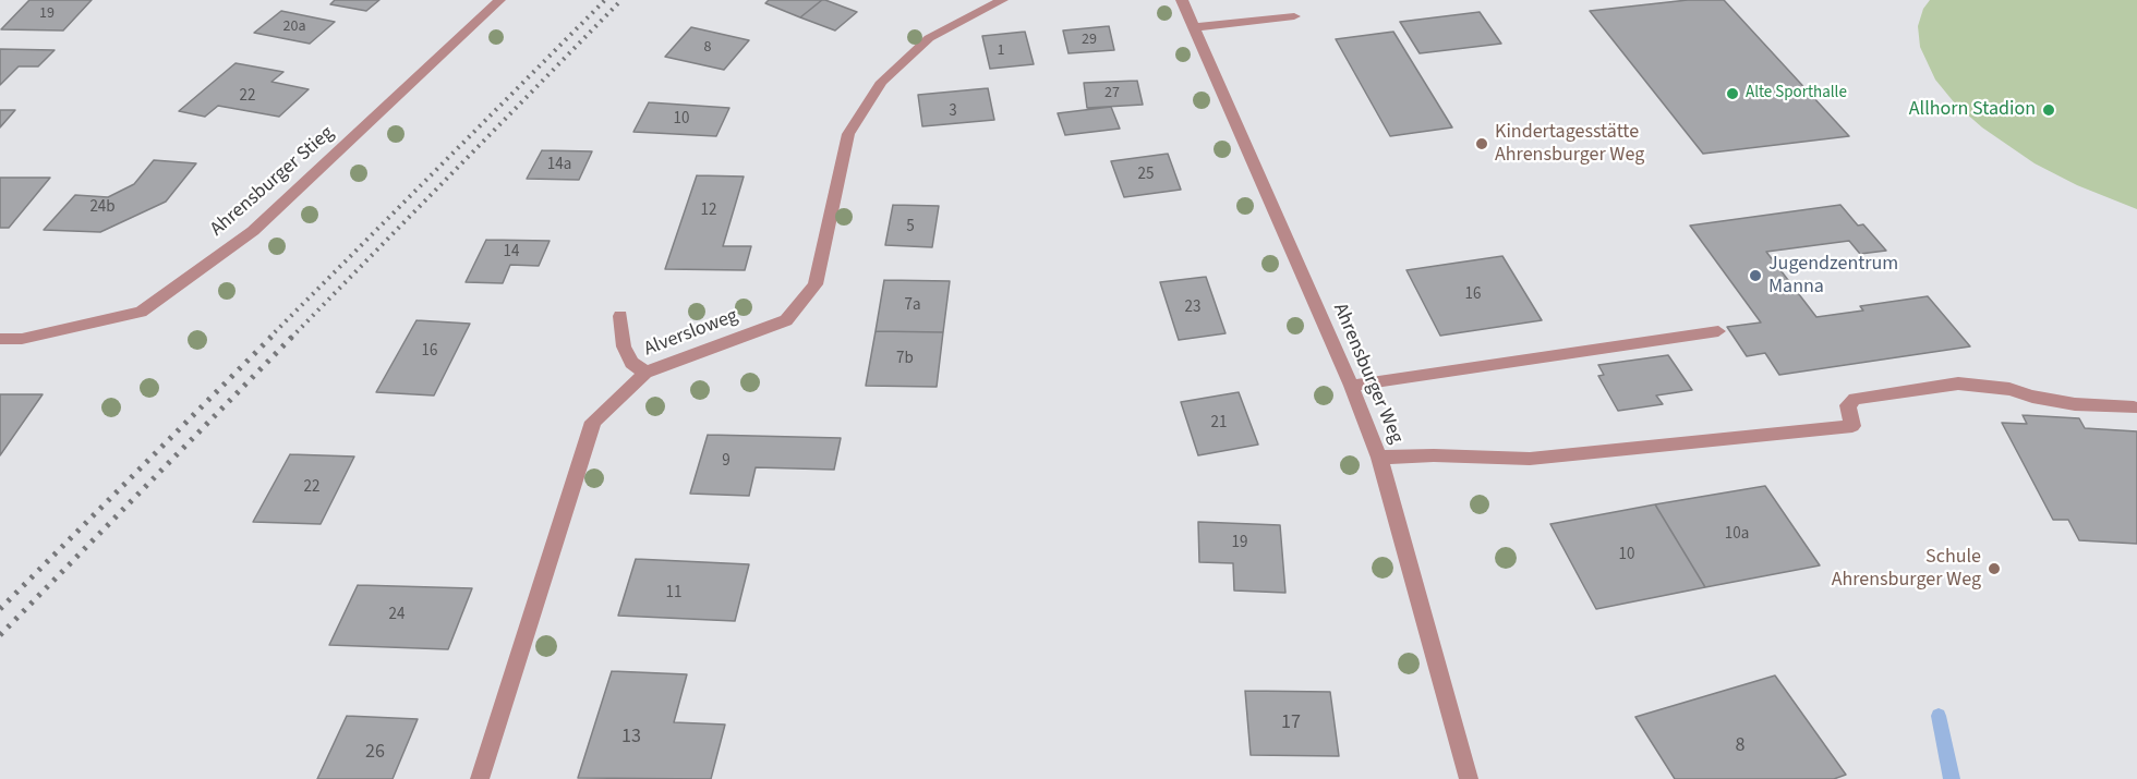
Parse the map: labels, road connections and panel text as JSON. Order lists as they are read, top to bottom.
{
  "streets": {
    "street": ["Ahrensburger Stieg", "Alversloweg", "Ahrensburger Weg"]
  },
  "places": [
    "Alte Sporthalle",
    "Allhorn Stadion",
    "Kindertagesstätte Ahrensburger Weg",
    "Jugendzentrum Manna",
    "Schule Ahrensburger Weg"
  ],
  "house_numbers": [
    "19",
    "20a",
    "29",
    "8",
    "1",
    "27",
    "22",
    "3",
    "10",
    "14a",
    "25",
    "24b",
    "12",
    "5",
    "14",
    "16",
    "7a",
    "23",
    "16",
    "7b",
    "21",
    "9",
    "22",
    "10a",
    "19",
    "10",
    "11",
    "24",
    "17",
    "13",
    "8",
    "26"
  ]
}
